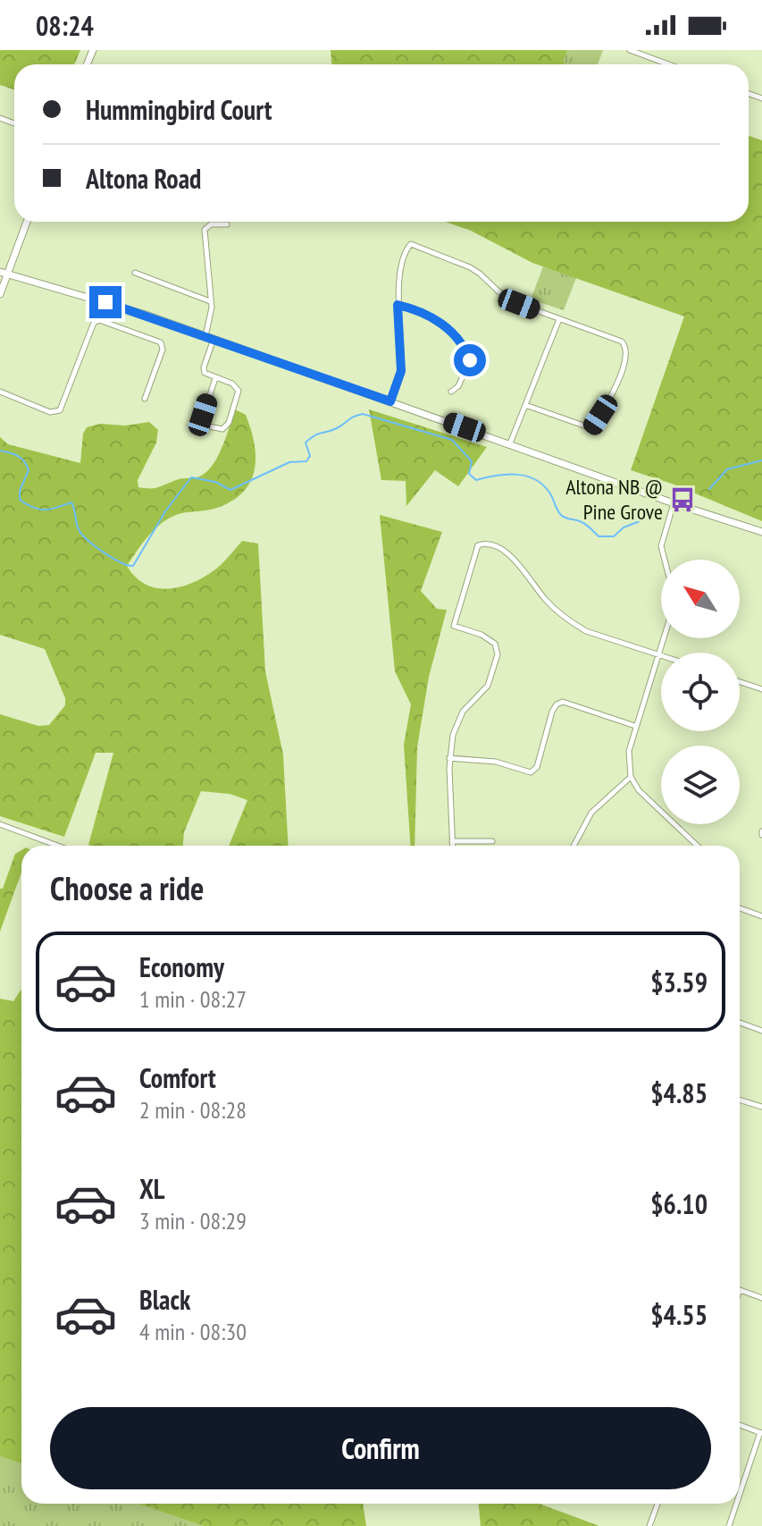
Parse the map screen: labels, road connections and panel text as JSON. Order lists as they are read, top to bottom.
{
  "places": {
    "bus stop": ["Altona NB @ Pine Grove"]
  },
  "north": "top left",
  "page": {
    "status": "08:24",
    "banner": ["Hummingbird Court", "Altona Road"],
    "heading": "Choose a ride",
    "list": [
      {
        "name": "Economy",
        "note": "1 min · 08:27",
        "value": "$3.59"
      },
      {
        "name": "Comfort",
        "note": "2 min · 08:28",
        "value": "$4.85"
      },
      {
        "name": "XL",
        "note": "3 min · 08:29",
        "value": "$6.10"
      },
      {
        "name": "Black",
        "note": "4 min · 08:30",
        "value": "$4.55"
      }
    ],
    "buttons": "Confirm"
  }
}
